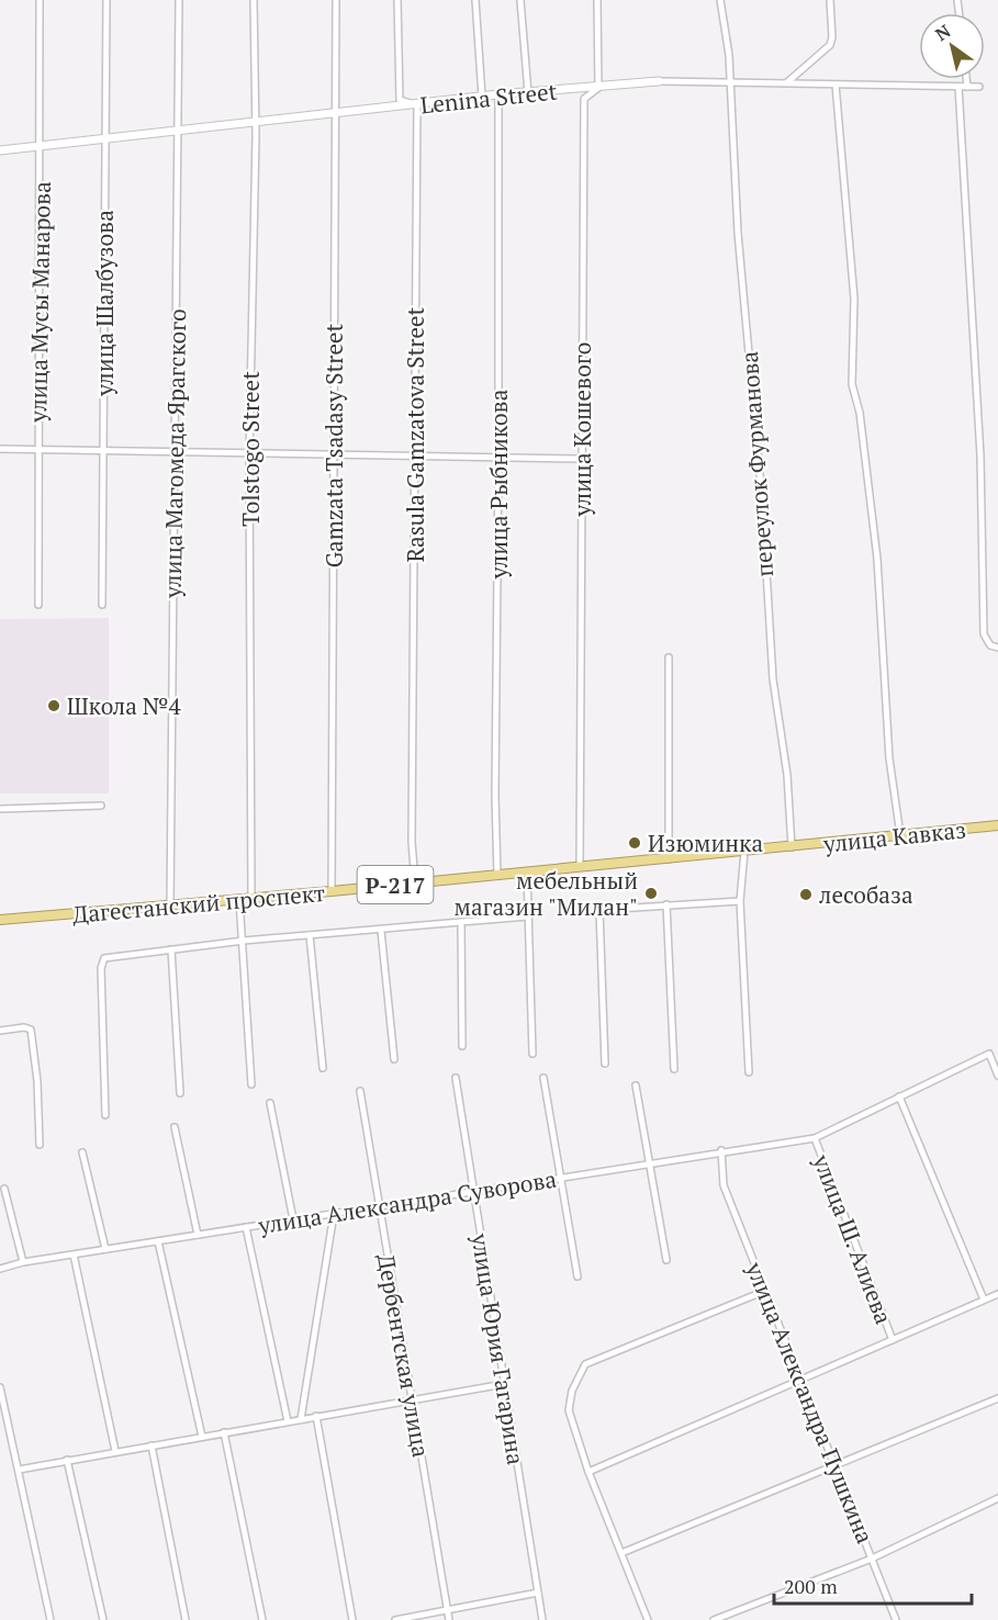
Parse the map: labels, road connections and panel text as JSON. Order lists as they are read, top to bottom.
{
  "streets": {
    "highway": ["улица Кавказ", "Р-217", "Дагестанский проспект"],
    "street": [
      "Lenina Street",
      "улица Мусы Манарова",
      "улица Шалбузова",
      "улица Кошевого",
      "Rasula Gamzatova Street",
      "Gamzata Tsadasy Street",
      "Tolstogo Street",
      "улица Магомеда Ярагского",
      "переулок Фурманова",
      "улица Рыбникова",
      "улица Александра Суворова",
      "улица Ш. Алиева",
      "улица Юрия Гагарина",
      "Дербентская улица",
      "улица Александра Пушкина"
    ]
  },
  "crossings": [
    ["Lenina Street", "улица Мусы Манарова"],
    ["Lenina Street", "улица Шалбузова"],
    ["Lenina Street", "улица Кошевого"],
    ["Lenina Street", "Rasula Gamzatova Street"],
    ["Lenina Street", "Gamzata Tsadasy Street"],
    ["Lenina Street", "Tolstogo Street"],
    ["Lenina Street", "улица Магомеда Ярагского"],
    ["Lenina Street", "переулок Фурманова"],
    ["Lenina Street", "улица Рыбникова"],
    ["улица Кошевого", "Дагестанский проспект"],
    ["Rasula Gamzatova Street", "Дагестанский проспект"],
    ["Gamzata Tsadasy Street", "Дагестанский проспект"],
    ["Tolstogo Street", "Дагестанский проспект"],
    ["улица Магомеда Ярагского", "Дагестанский проспект"],
    ["переулок Фурманова", "улица Кавказ"],
    ["переулок Фурманова", "Дагестанский проспект"],
    ["улица Рыбникова", "Дагестанский проспект"],
    ["улица Кавказ", "Дагестанский проспект"],
    ["улица Александра Суворова", "улица Ш. Алиева"],
    ["улица Александра Суворова", "улица Юрия Гагарина"],
    ["улица Александра Суворова", "Дербентская улица"],
    ["улица Александра Суворова", "улица Александра Пушкина"]
  ],
  "places": [
    "Школа №4",
    "Изюминка",
    "мебельный магазин \"Милан\"",
    "лесобаза"
  ],
  "scale_bar": "200 m",
  "north": "top left"
}
